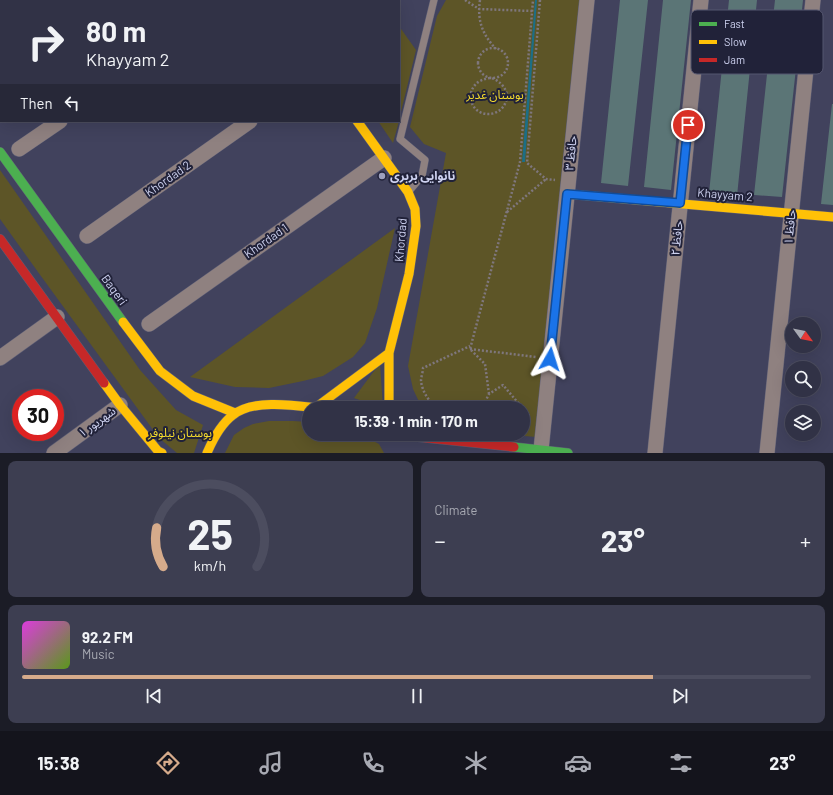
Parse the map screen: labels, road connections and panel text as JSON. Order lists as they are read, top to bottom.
{
  "streets": {
    "main road": ["Khayyam 2", "Khordad", "Baqeri"],
    "street": [
      "حافظ ۳",
      "Khordad 2",
      "حافظ ۱",
      "حافظ ۲",
      "Khordad 1",
      "شهریور ۱"
    ]
  },
  "crossings": [
    ["حافظ ۳", "Khayyam 2"],
    ["Khayyam 2", "حافظ ۱"],
    ["Khayyam 2", "حافظ ۲"],
    ["Khordad", "Khordad 1"]
  ],
  "parks": ["بوستان غدیر", "بوستان نیلوفر"],
  "places": ["نانوایی بربری"],
  "legend": ["Fast", "Slow", "Jam"],
  "north": "bottom right",
  "page": {
    "turn": ["80 m", "Khayyam 2"],
    "then": "Then",
    "limit": "30",
    "trip": "15:39 · 1 min · 170 m",
    "tile": "Climate",
    "heat": ["−", "23°", "+"],
    "song": ["92.2 FM", "Music"],
    "tabs": ["15:38", "23°"],
    "gauge": ["25", "km/h"]
  }
}
